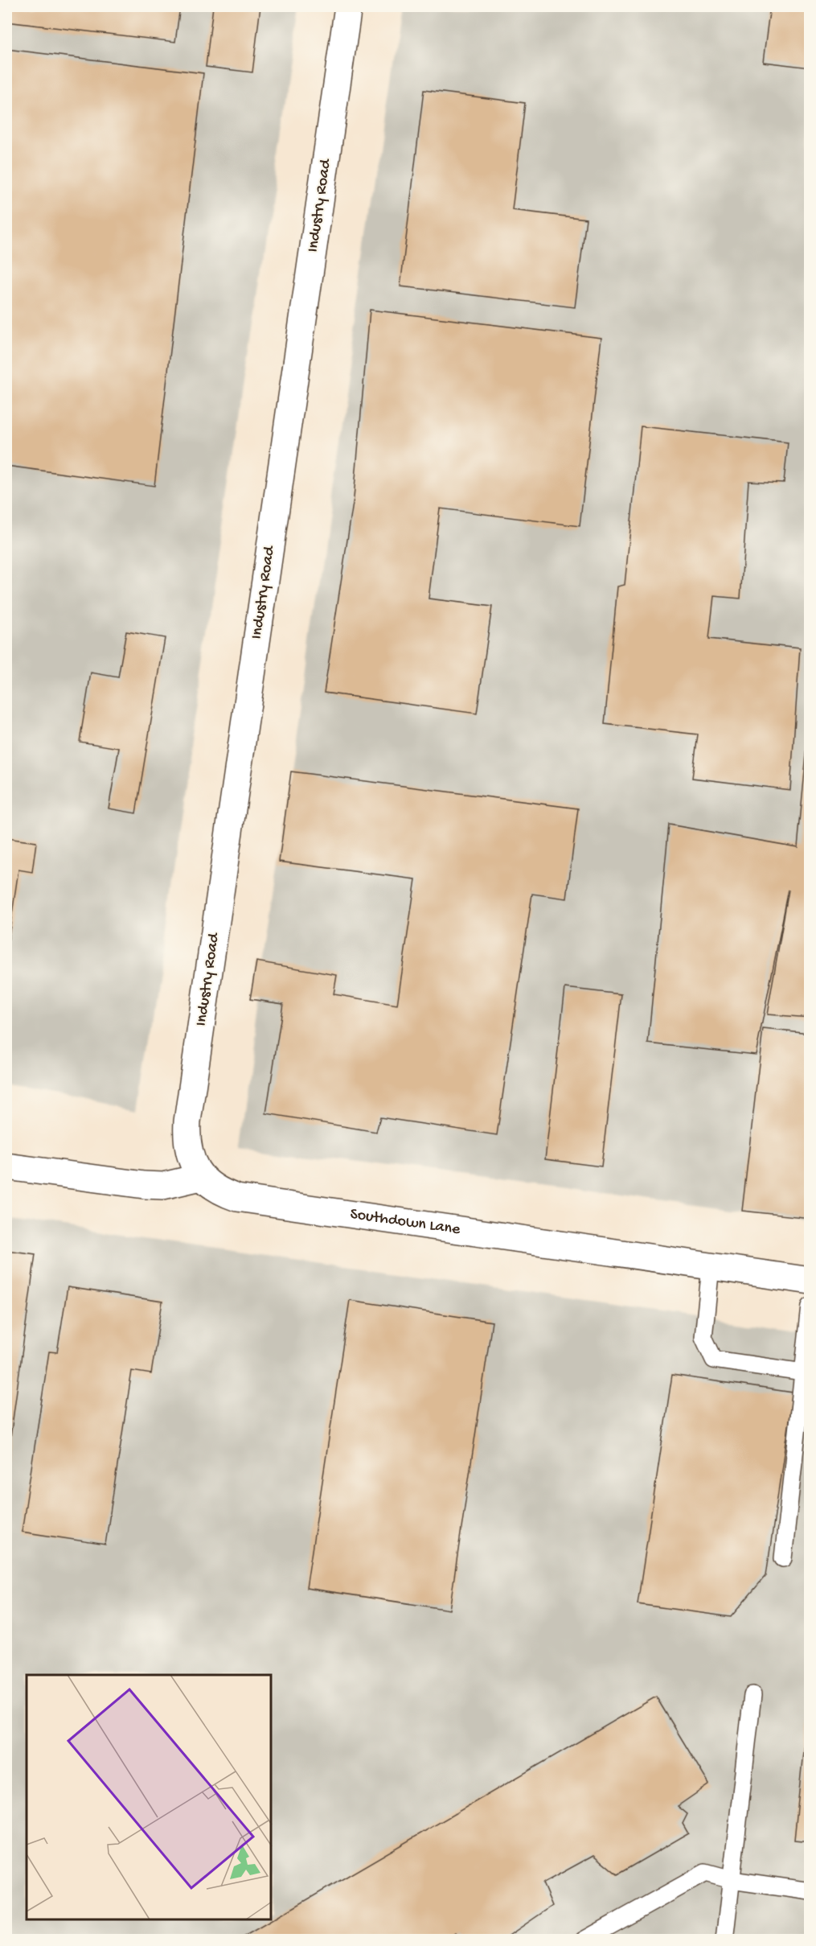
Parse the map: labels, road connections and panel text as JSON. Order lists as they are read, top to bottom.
{
  "streets": {
    "street": ["Industry Road", "Southdown Lane"]
  },
  "crossings": [
    ["Industry Road", "Southdown Lane"]
  ]
}
